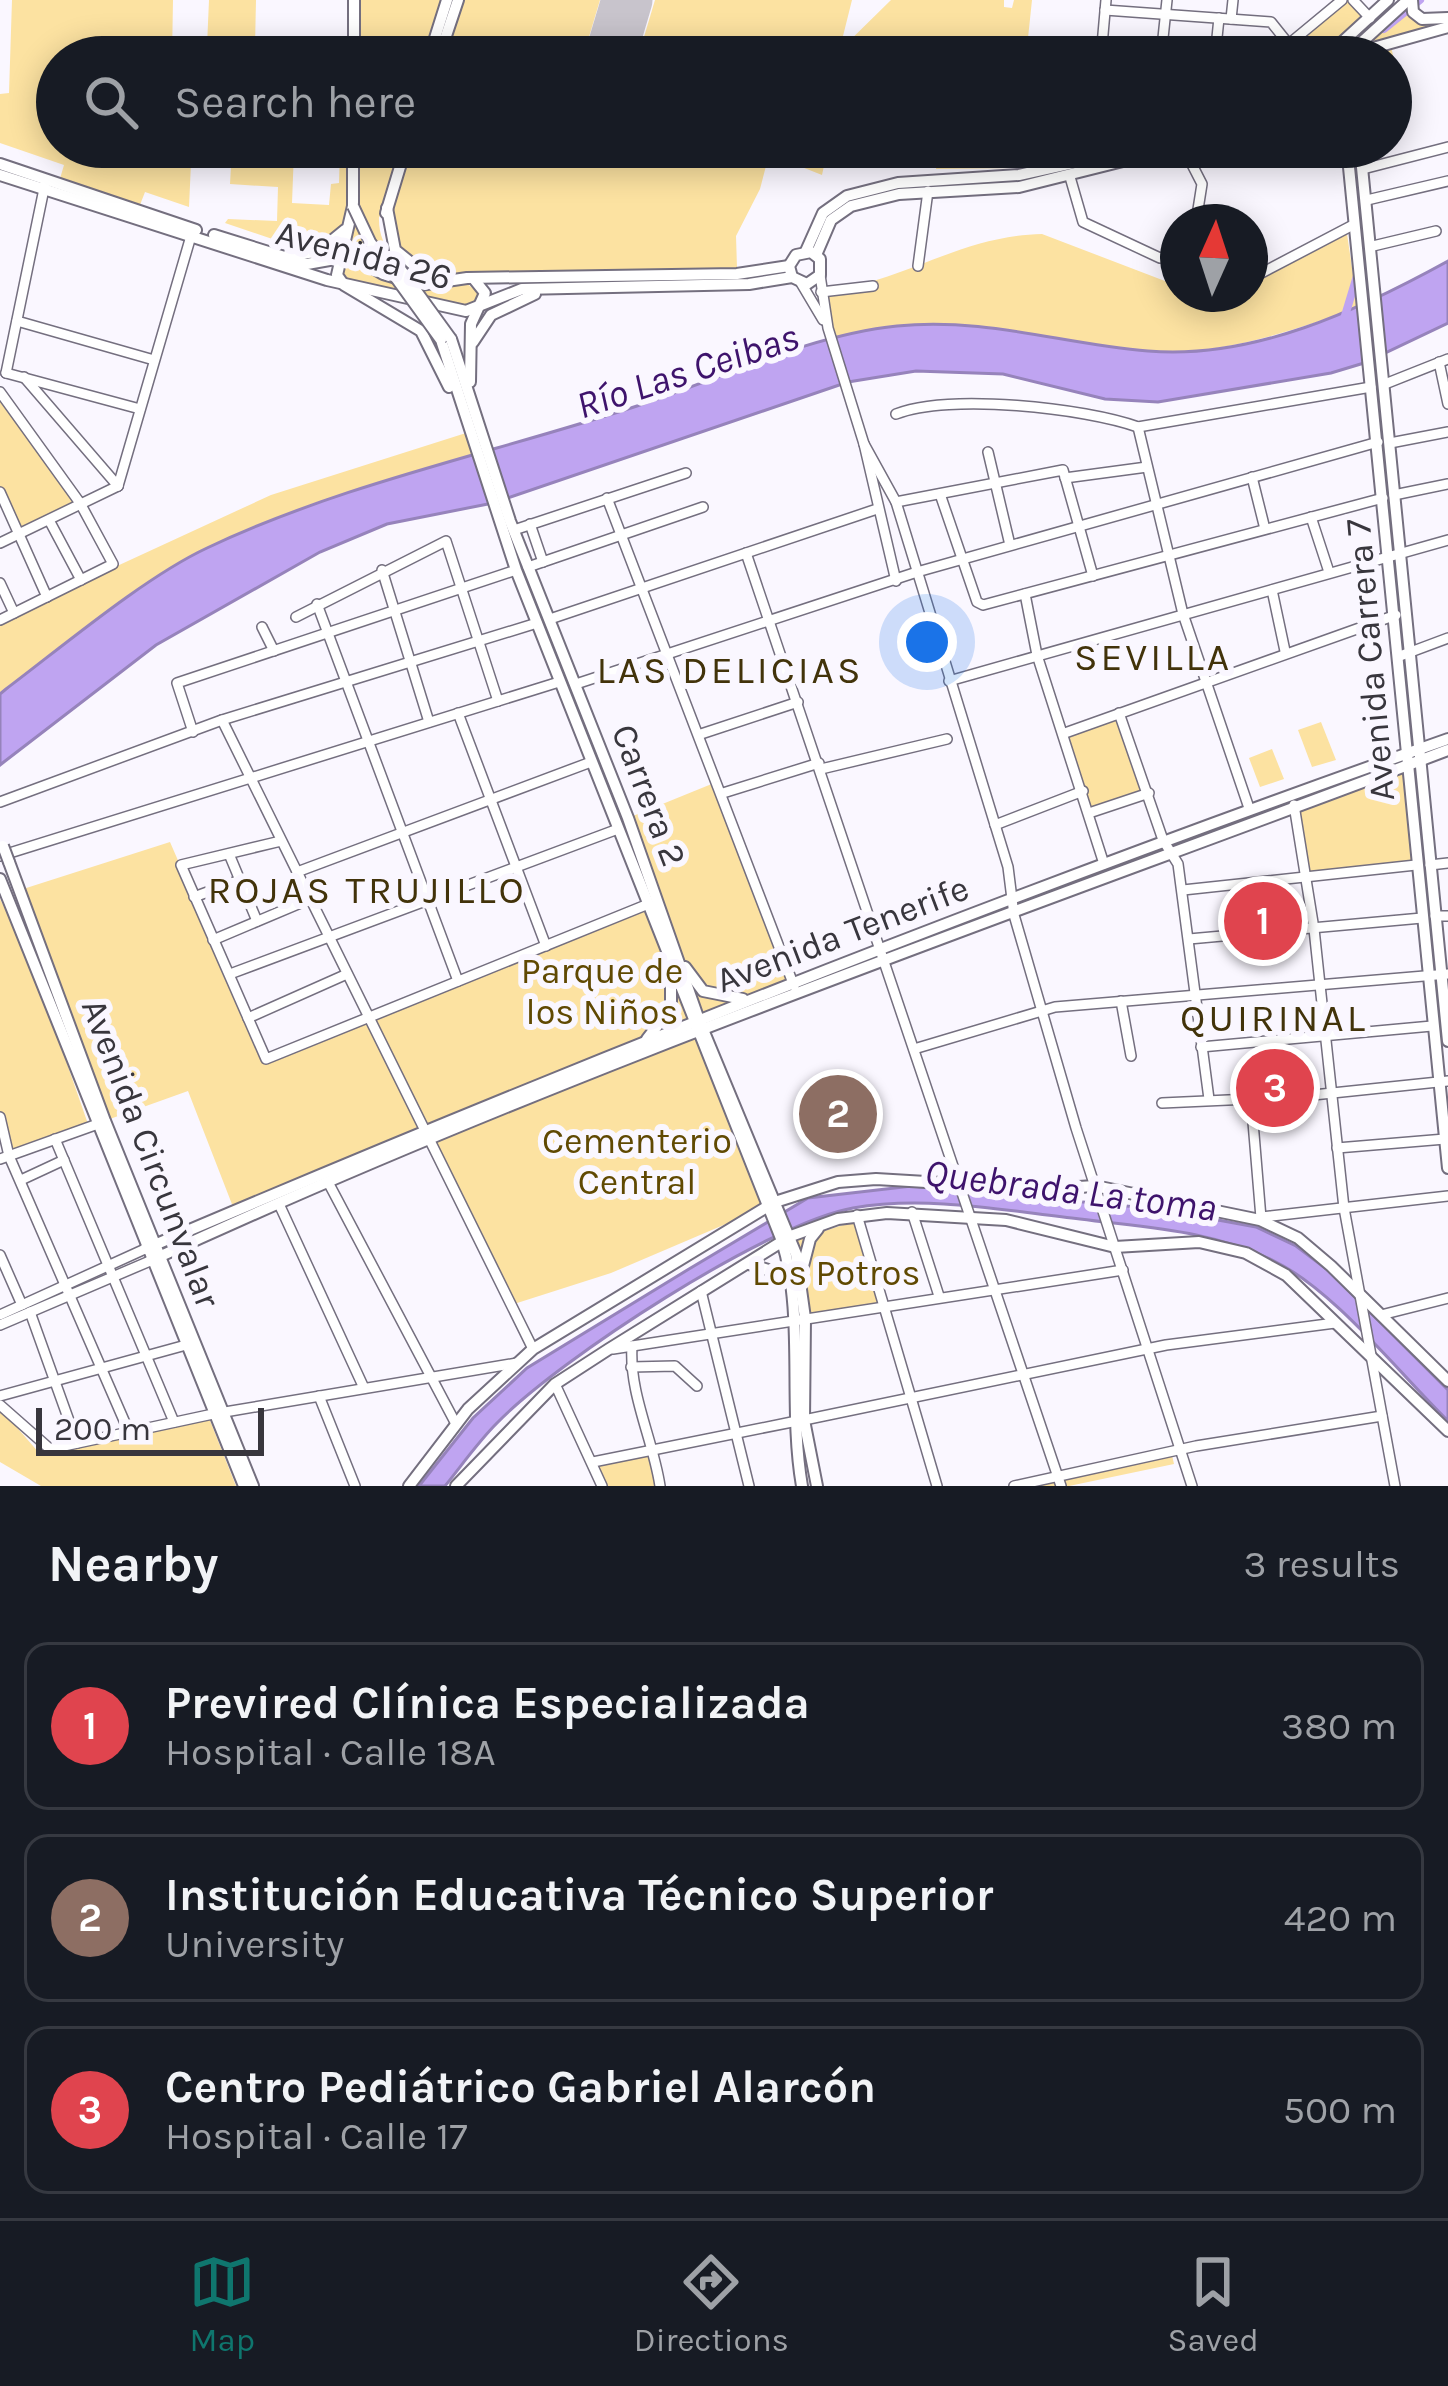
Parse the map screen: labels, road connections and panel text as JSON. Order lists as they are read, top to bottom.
{
  "streets": {
    "main road": [
      "Avenida 26",
      "Avenida Carrera 7",
      "Carrera 2",
      "Avenida Tenerife",
      "Avenida Circunvalar"
    ]
  },
  "crossings": [
    ["Avenida Carrera 7", "Avenida Tenerife"],
    ["Carrera 2", "Avenida Tenerife"],
    ["Avenida Tenerife", "Avenida Circunvalar"]
  ],
  "districts": [
    "SEVILLA",
    "LAS DELICIAS",
    "ROJAS TRUJILLO",
    "QUIRINAL"
  ],
  "water": ["Río Las Ceibas", "Quebrada La toma"],
  "parks": ["Parque de los Niños", "Cementerio Central", "Los Potros"],
  "scale_bar": "200 m",
  "north": "top",
  "page": {
    "search": "Search here",
    "pins": ["1", "3", "2"],
    "scale": "200 m",
    "heading": ["Nearby", "3 results"],
    "list": [
      {
        "mark": "1",
        "name": "Previred Clínica Especializada",
        "note": "Hospital · Calle 18A",
        "value": "380 m"
      },
      {
        "mark": "2",
        "name": "Institución Educativa Técnico Superior",
        "note": "University",
        "value": "420 m"
      },
      {
        "mark": "3",
        "name": "Centro Pediátrico Gabriel Alarcón",
        "note": "Hospital · Calle 17",
        "value": "500 m"
      }
    ],
    "nav": ["Map", "Directions", "Saved"]
  }
}
